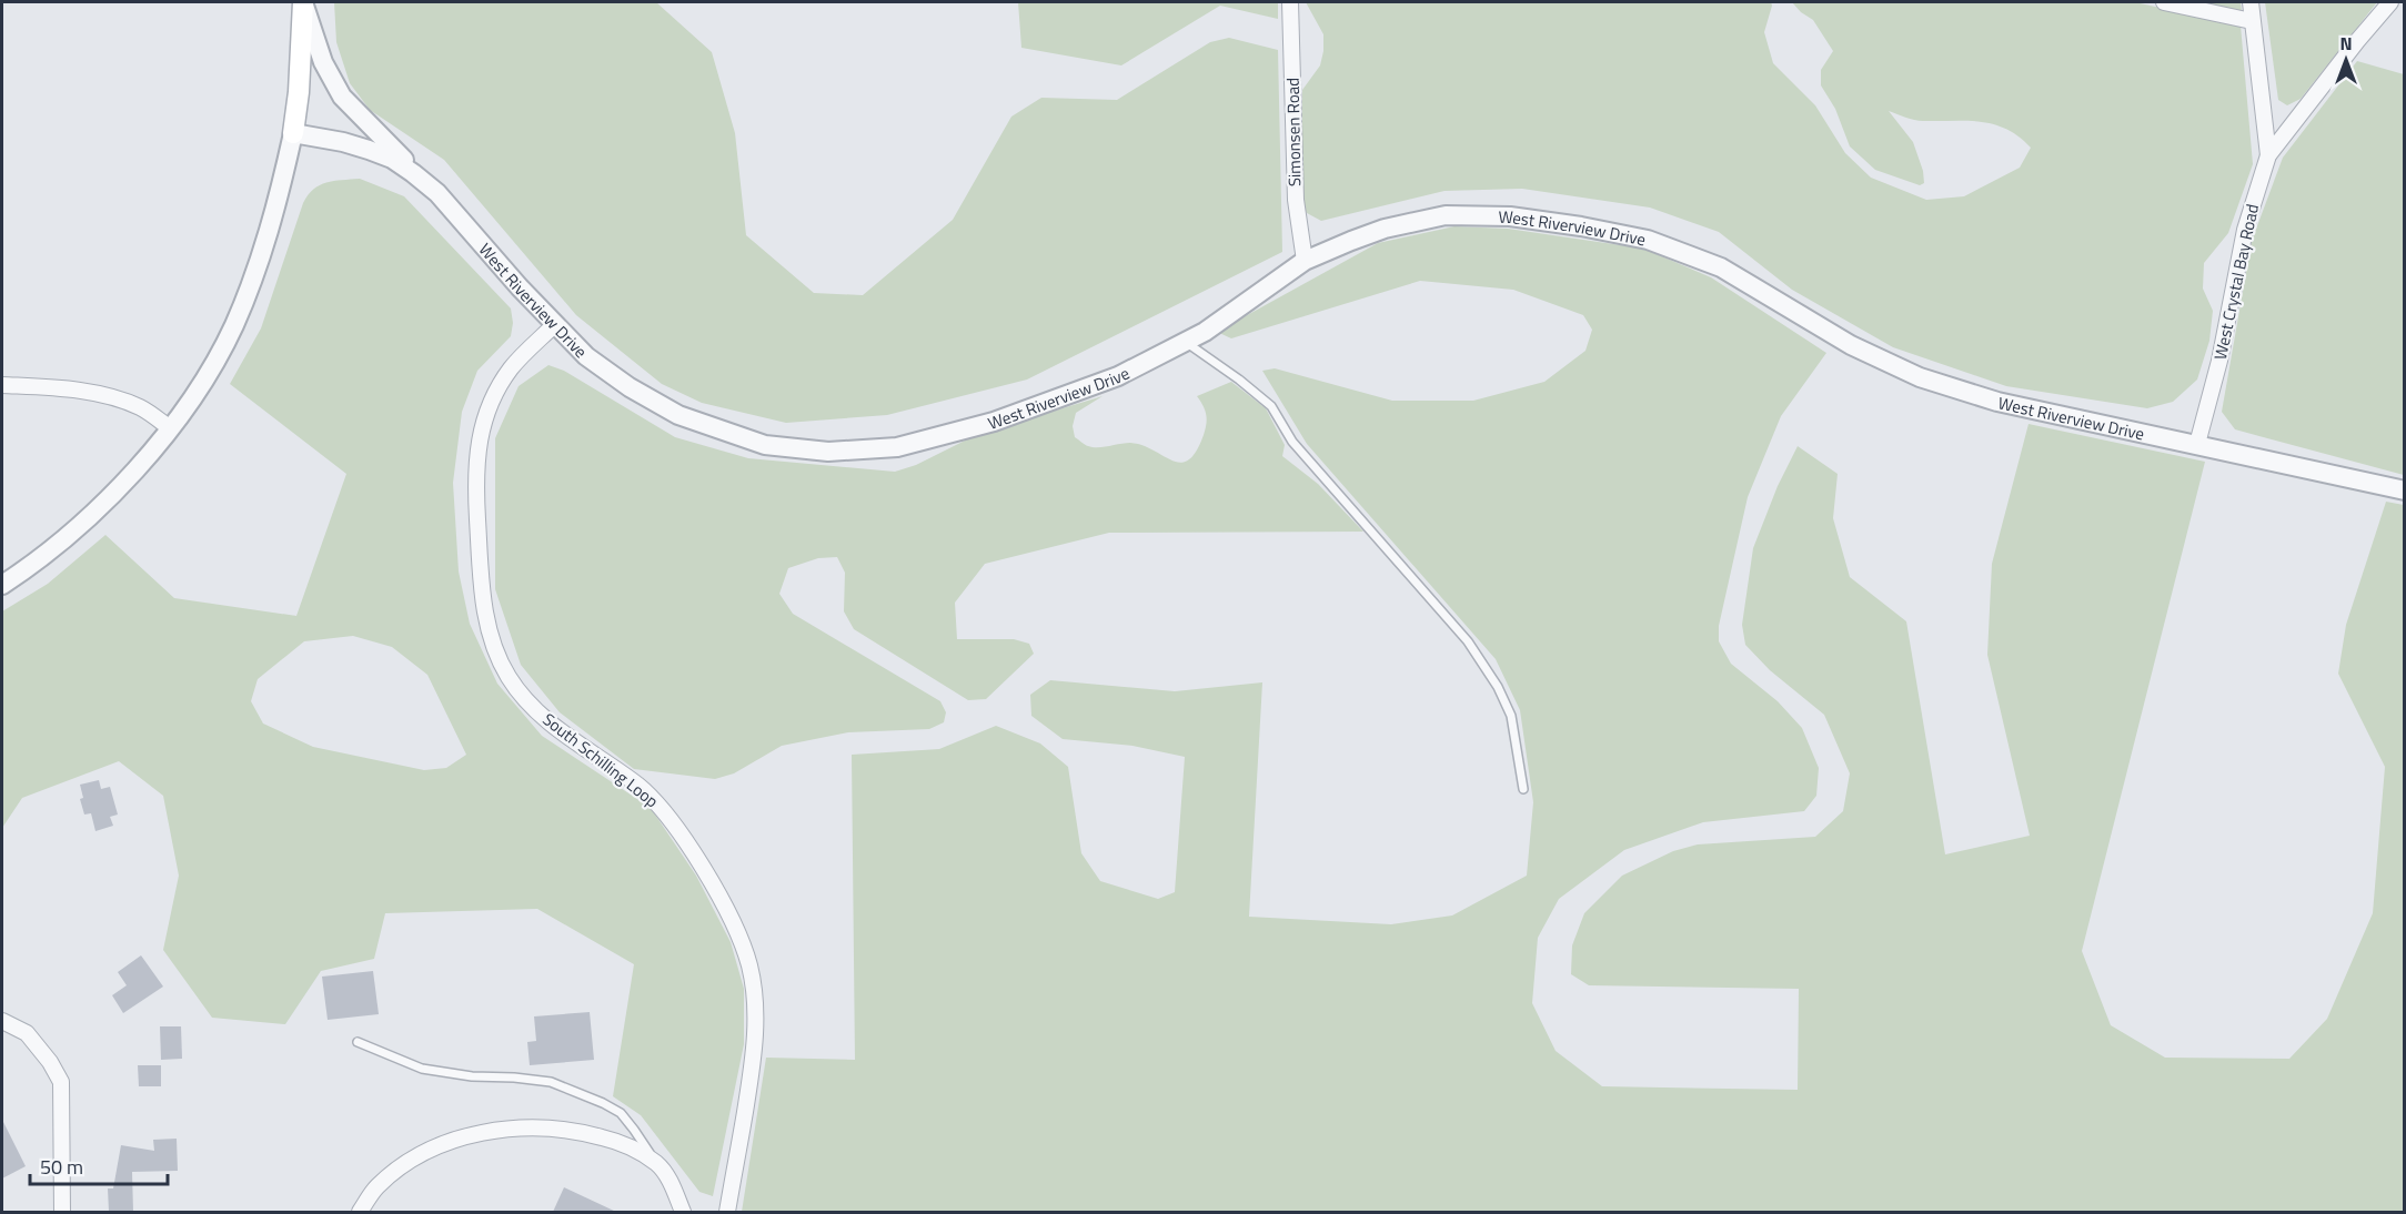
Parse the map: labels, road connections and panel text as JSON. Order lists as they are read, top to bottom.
{
  "streets": {
    "street": [
      "Simonsen Road",
      "West Riverview Drive",
      "West Crystal Bay Road",
      "South Schilling Loop"
    ]
  },
  "crossings": [
    ["Simonsen Road", "West Riverview Drive"],
    ["West Riverview Drive", "West Crystal Bay Road"],
    ["West Riverview Drive", "South Schilling Loop"]
  ],
  "scale_bar": "50 m",
  "north": "top"
}
